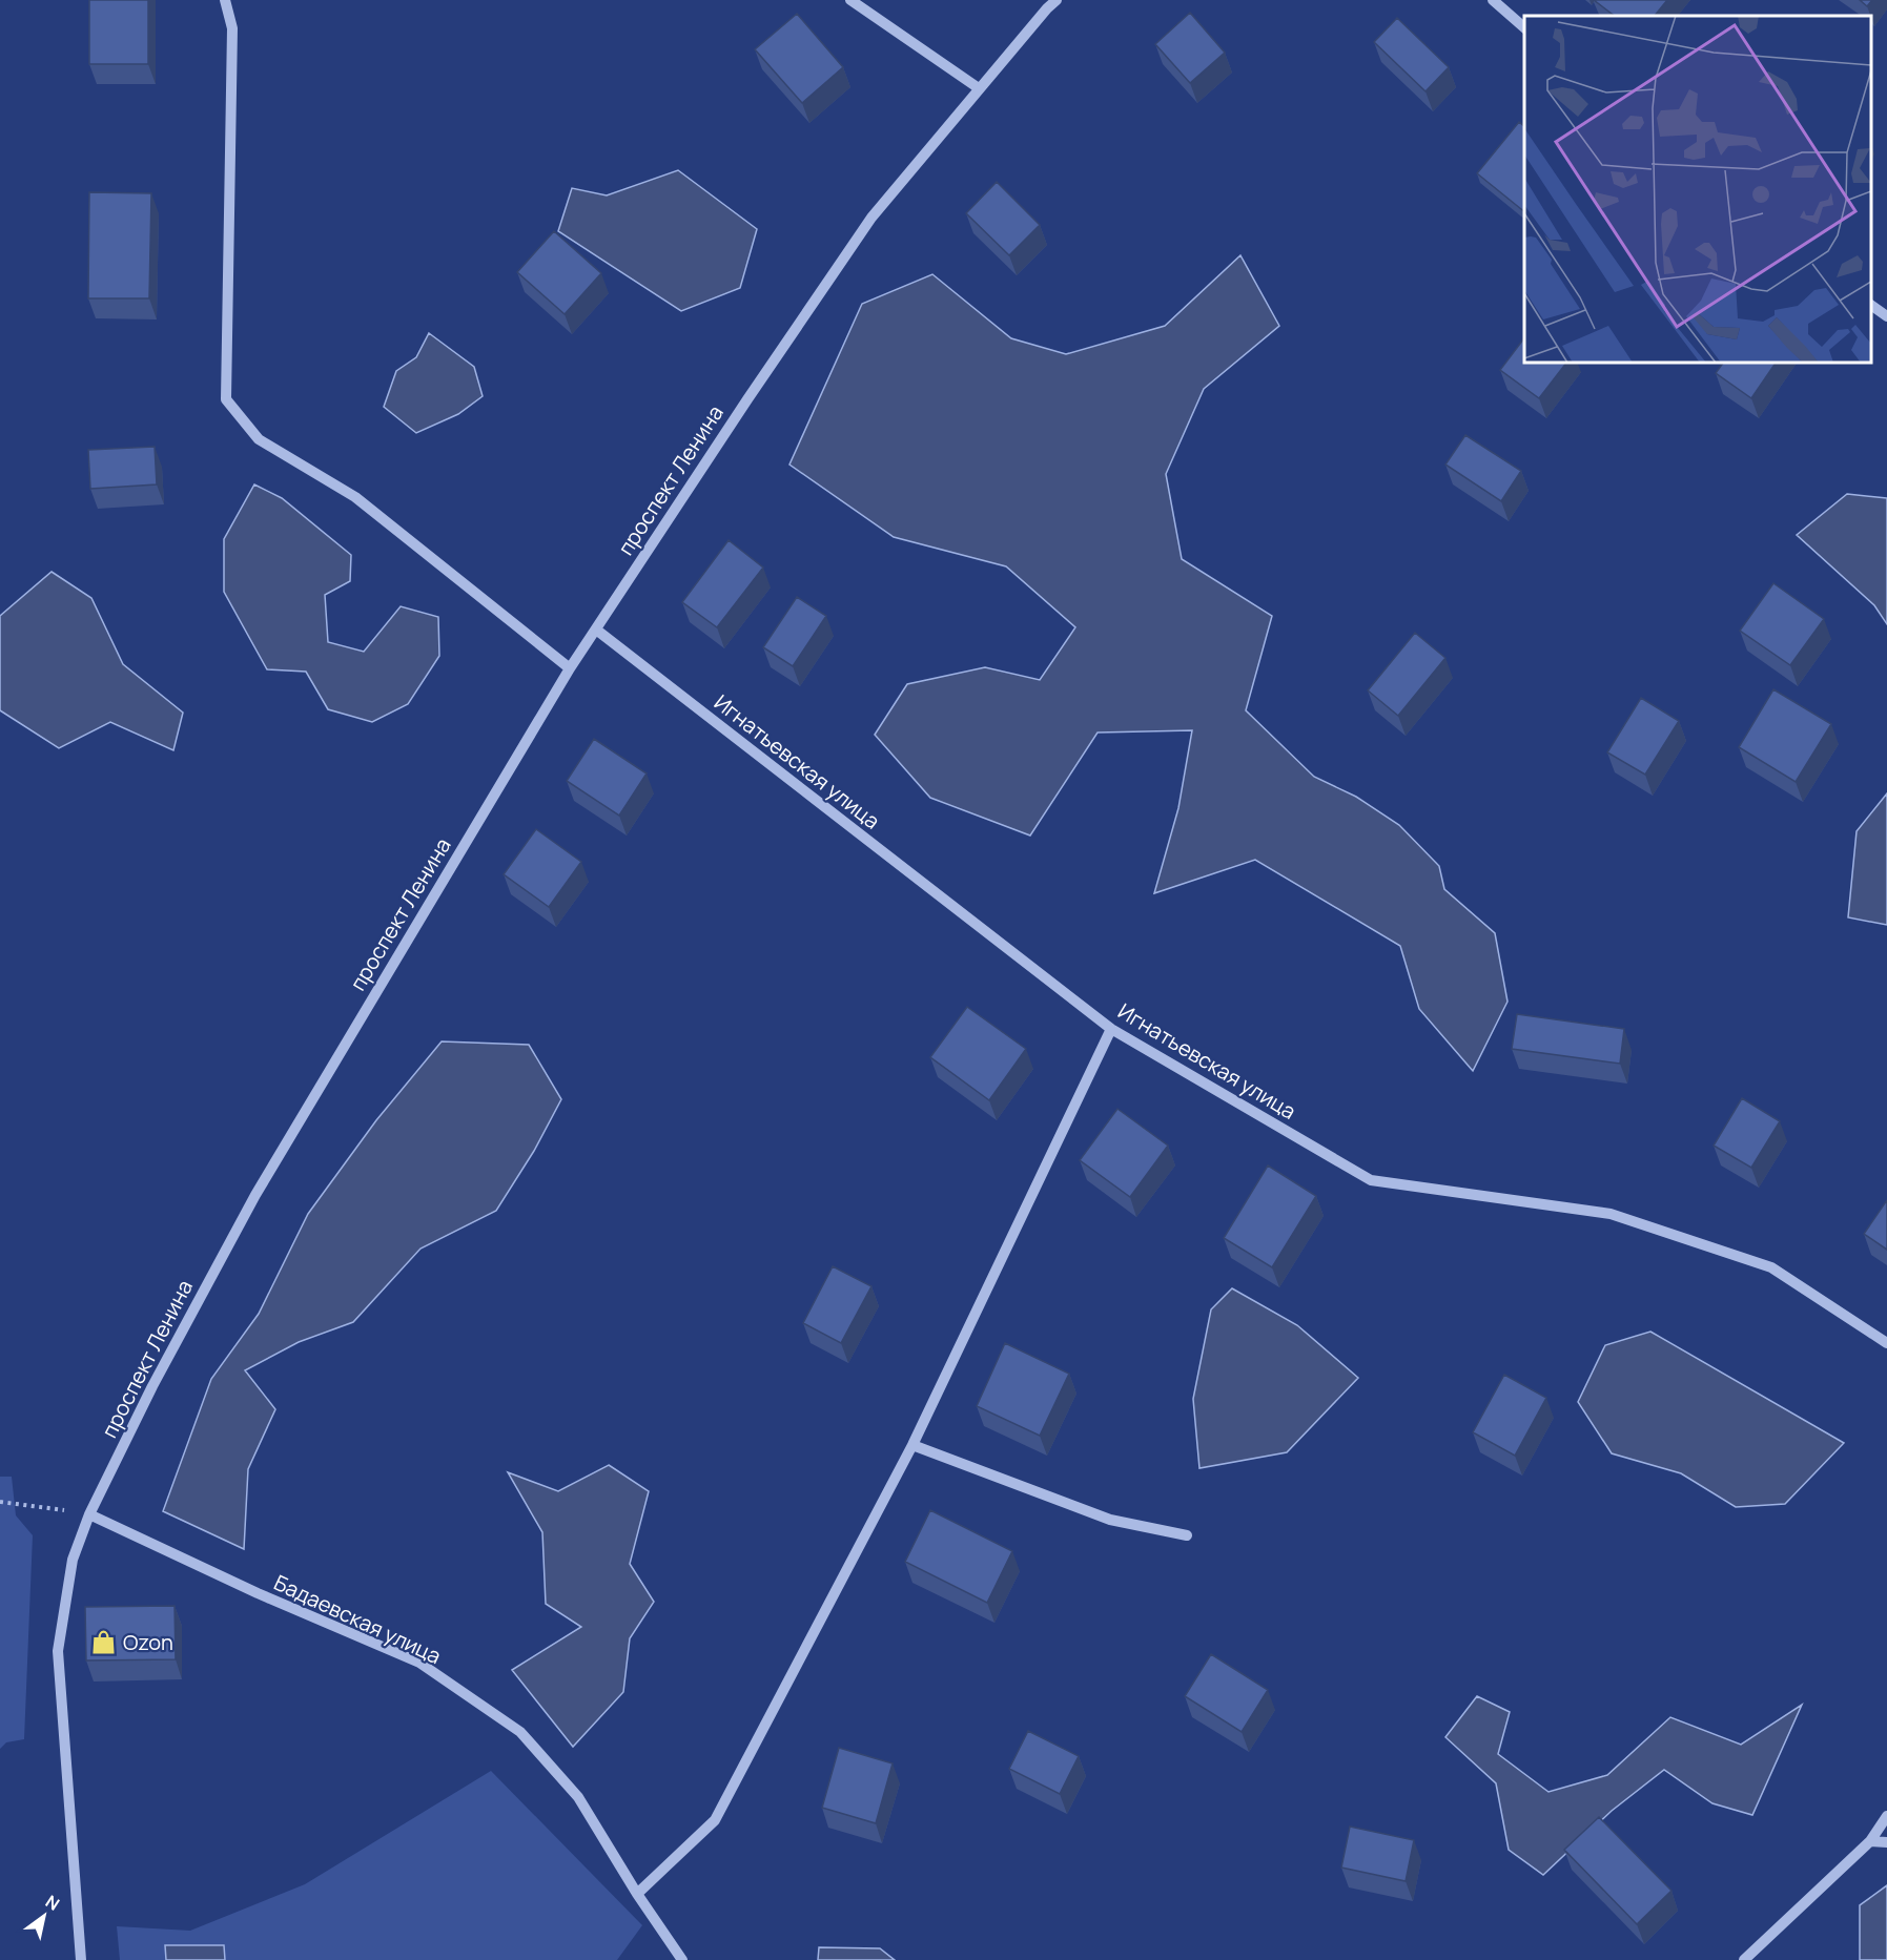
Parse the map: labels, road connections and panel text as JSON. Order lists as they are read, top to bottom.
{
  "streets": {
    "street": ["проспект Ленина", "Игнатьевская улица", "Бадаевская улица"]
  },
  "crossings": [
    ["проспект Ленина", "Игнатьевская улица"],
    ["проспект Ленина", "Бадаевская улица"]
  ],
  "places": {
    "shop": ["Ozon"]
  },
  "north": "top right"
}
